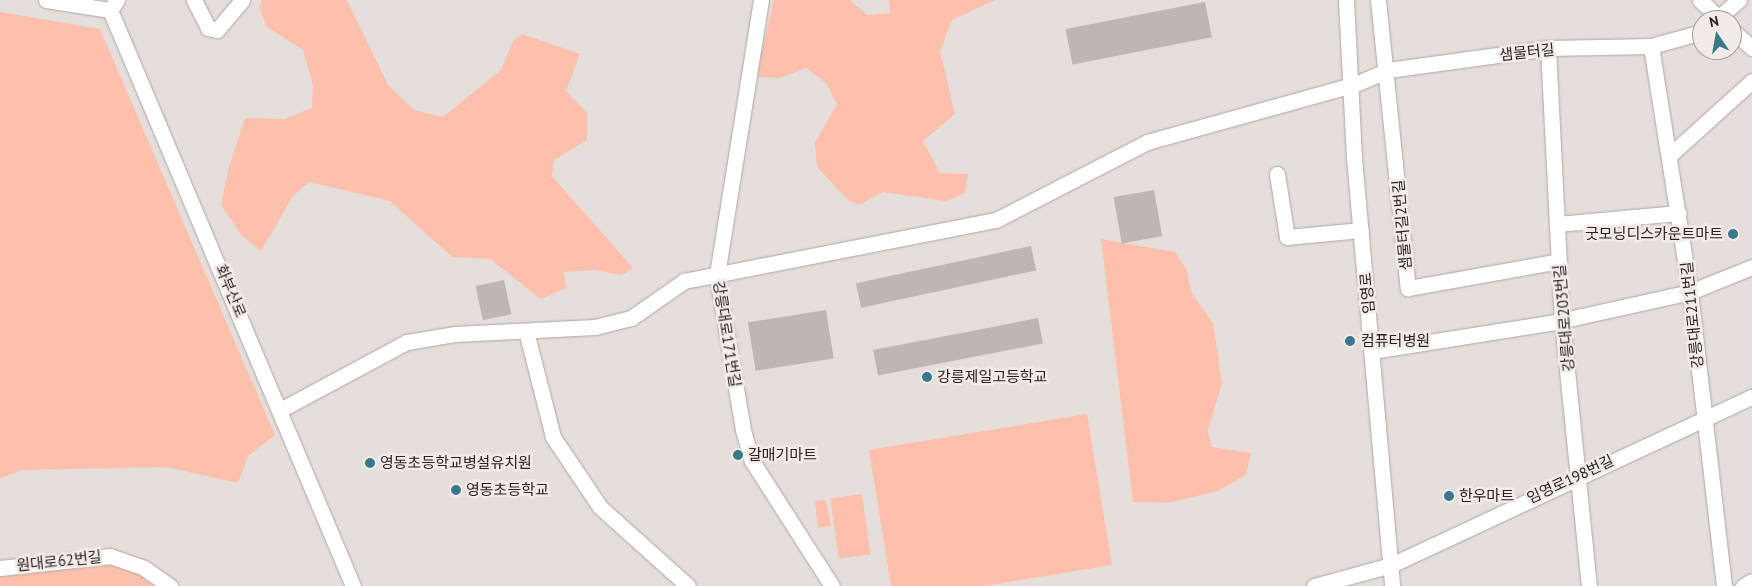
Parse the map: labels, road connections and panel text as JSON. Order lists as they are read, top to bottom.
{
  "streets": {
    "street": [
      "샘물터길",
      "샘물터길2번길",
      "화부산로",
      "임영로",
      "강릉대로211번길",
      "강릉대로203번길",
      "강릉대로171번길",
      "임영로198번길",
      "원대로62번길"
    ]
  },
  "crossings": [
    ["샘물터길", "샘물터길2번길"],
    ["샘물터길", "화부산로"],
    ["샘물터길", "임영로"],
    ["샘물터길", "강릉대로211번길"],
    ["샘물터길", "강릉대로203번길"],
    ["샘물터길", "강릉대로171번길"],
    ["샘물터길2번길", "강릉대로203번길"],
    ["임영로", "임영로198번길"],
    ["강릉대로211번길", "임영로198번길"],
    ["강릉대로203번길", "임영로198번길"]
  ],
  "places": [
    "굿모닝디스카운트마트",
    "컴퓨터병원",
    "강릉제일고등학교",
    "갈매기마트",
    "영동초등학교병설유치원",
    "영동초등학교",
    "한우마트"
  ],
  "north": "top"
}
